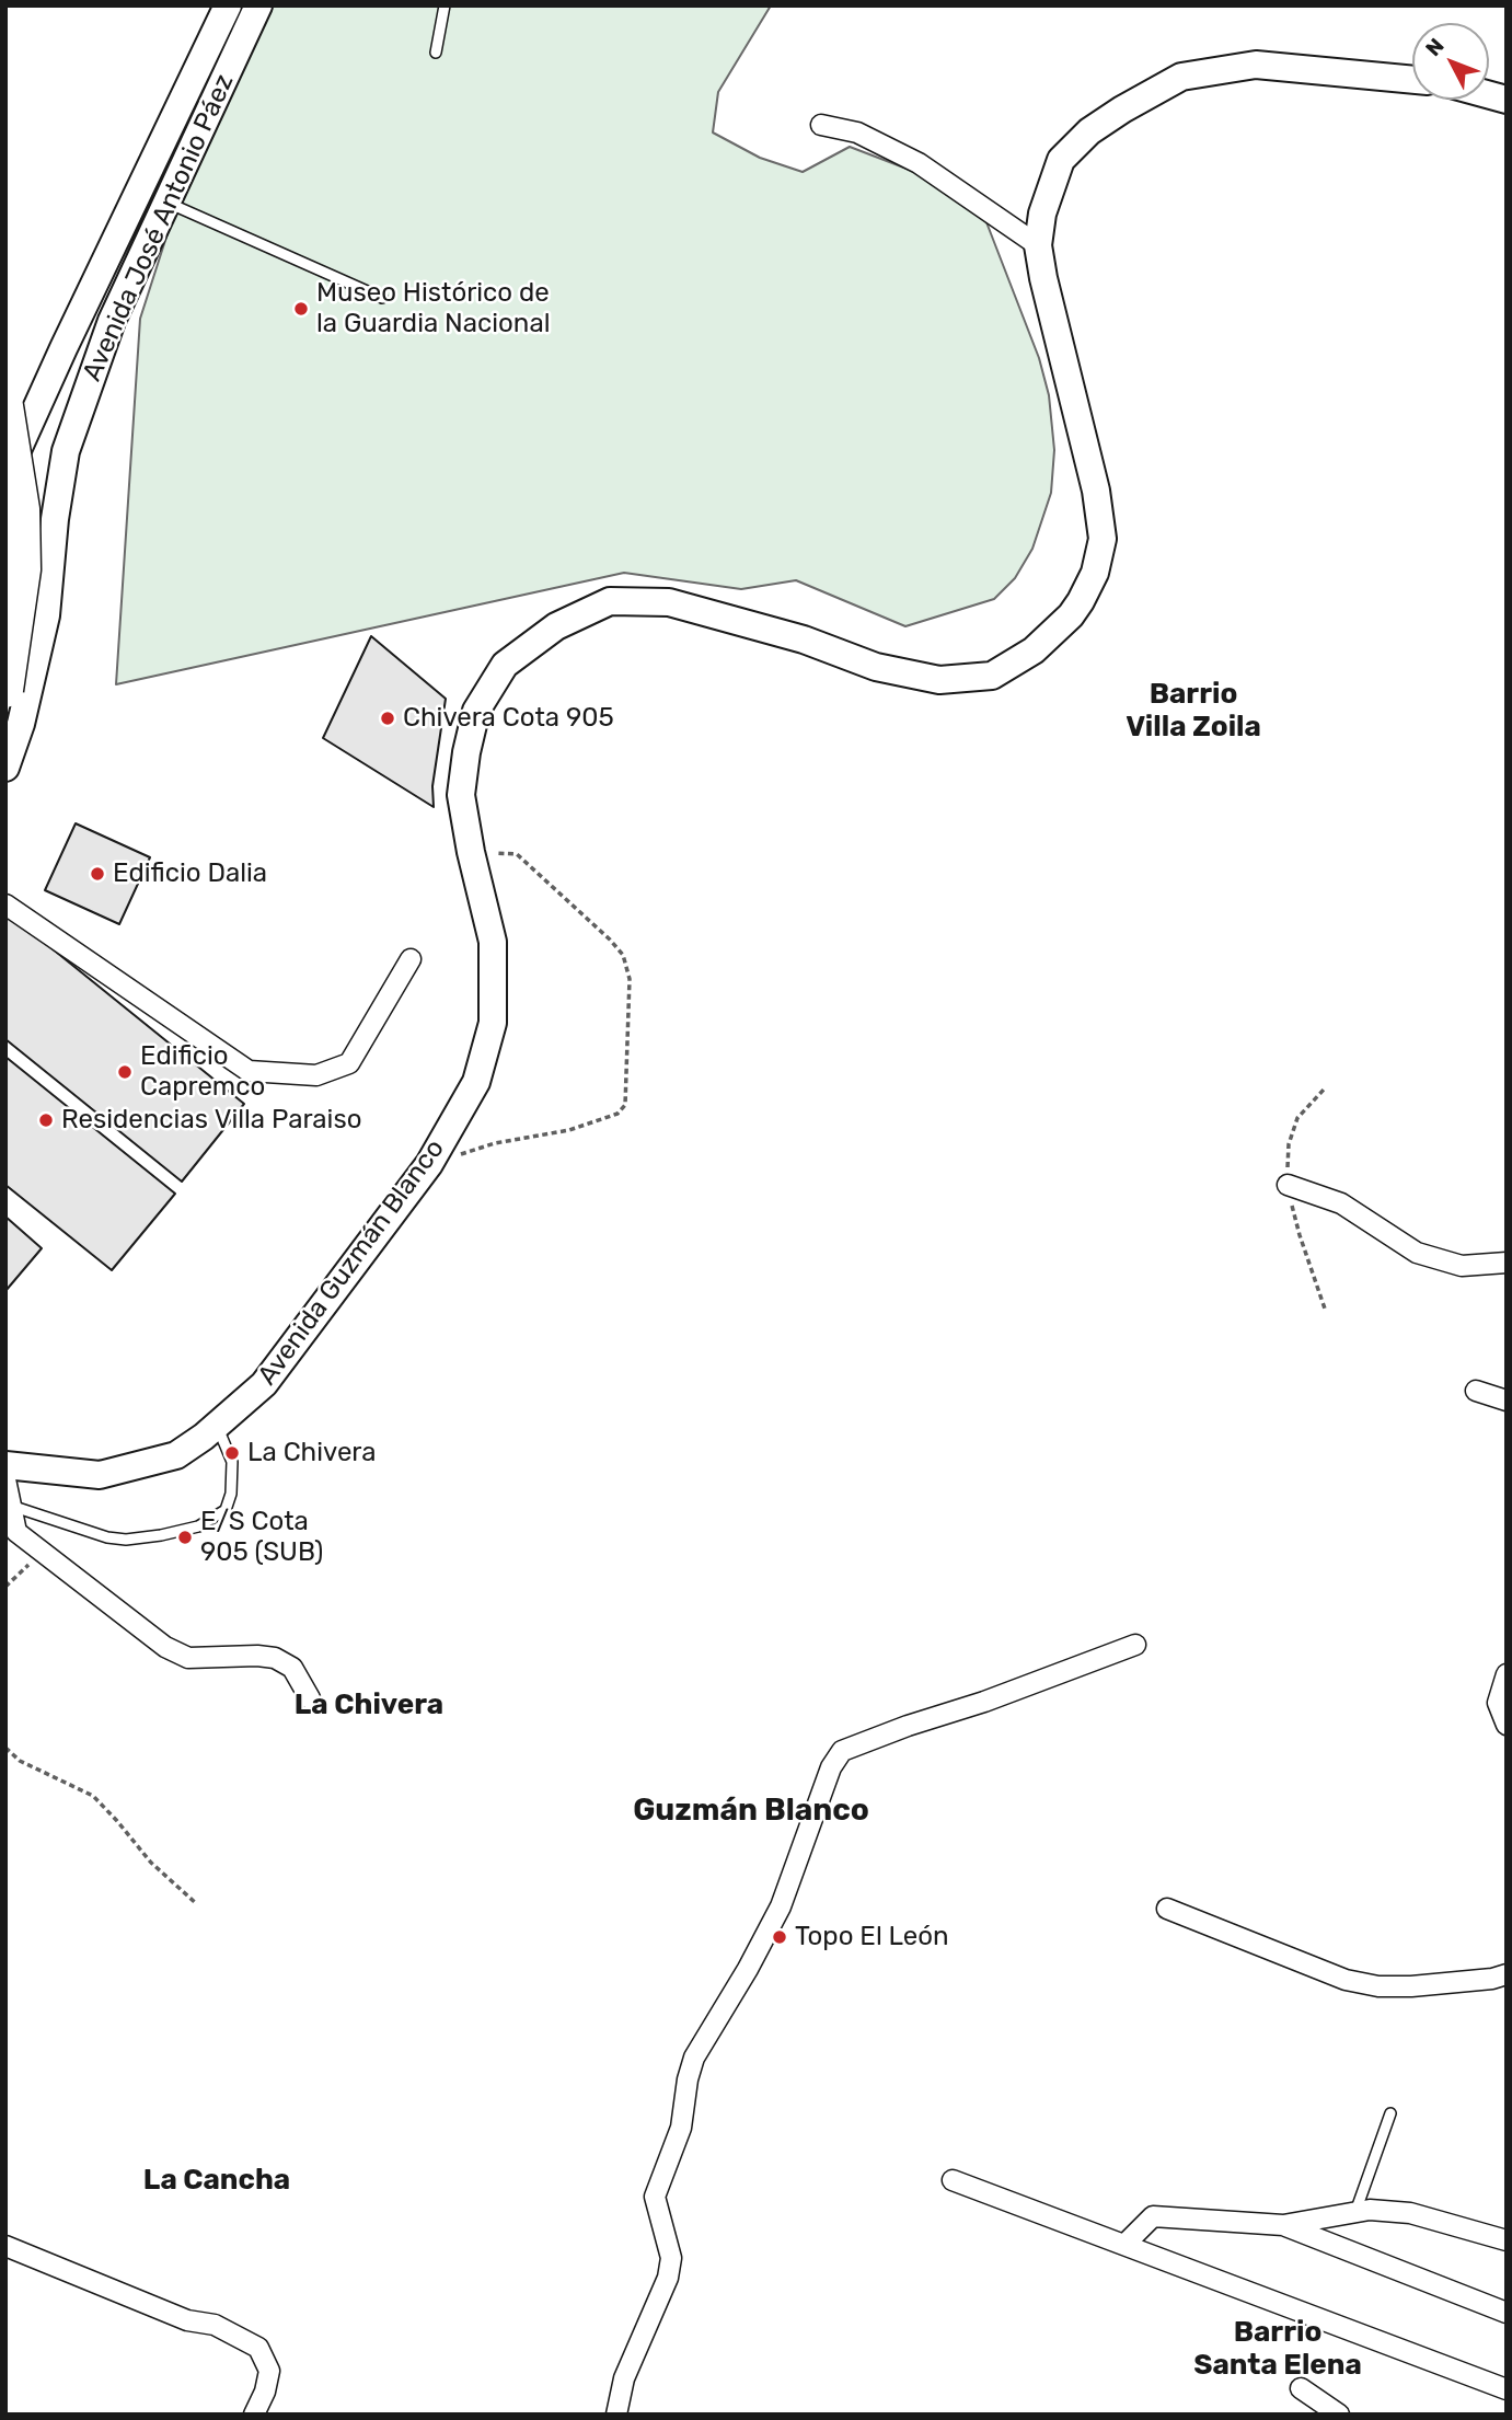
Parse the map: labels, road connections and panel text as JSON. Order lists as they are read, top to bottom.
{
  "streets": {
    "street": ["Avenida José Antonio Páez", "Avenida Guzmán Blanco"]
  },
  "districts": [
    "Barrio Villa Zoila",
    "La Chivera",
    "Guzmán Blanco",
    "La Cancha",
    "Barrio Santa Elena"
  ],
  "places": [
    "Museo Histórico de la Guardia Nacional",
    "Chivera Cota 905",
    "Edificio Dalia",
    "Edificio Capremco",
    "Residencias Villa Paraiso",
    "La Chivera",
    "E/S Cota 905 (SUB)",
    "Topo El León"
  ],
  "north": "top left"
}
